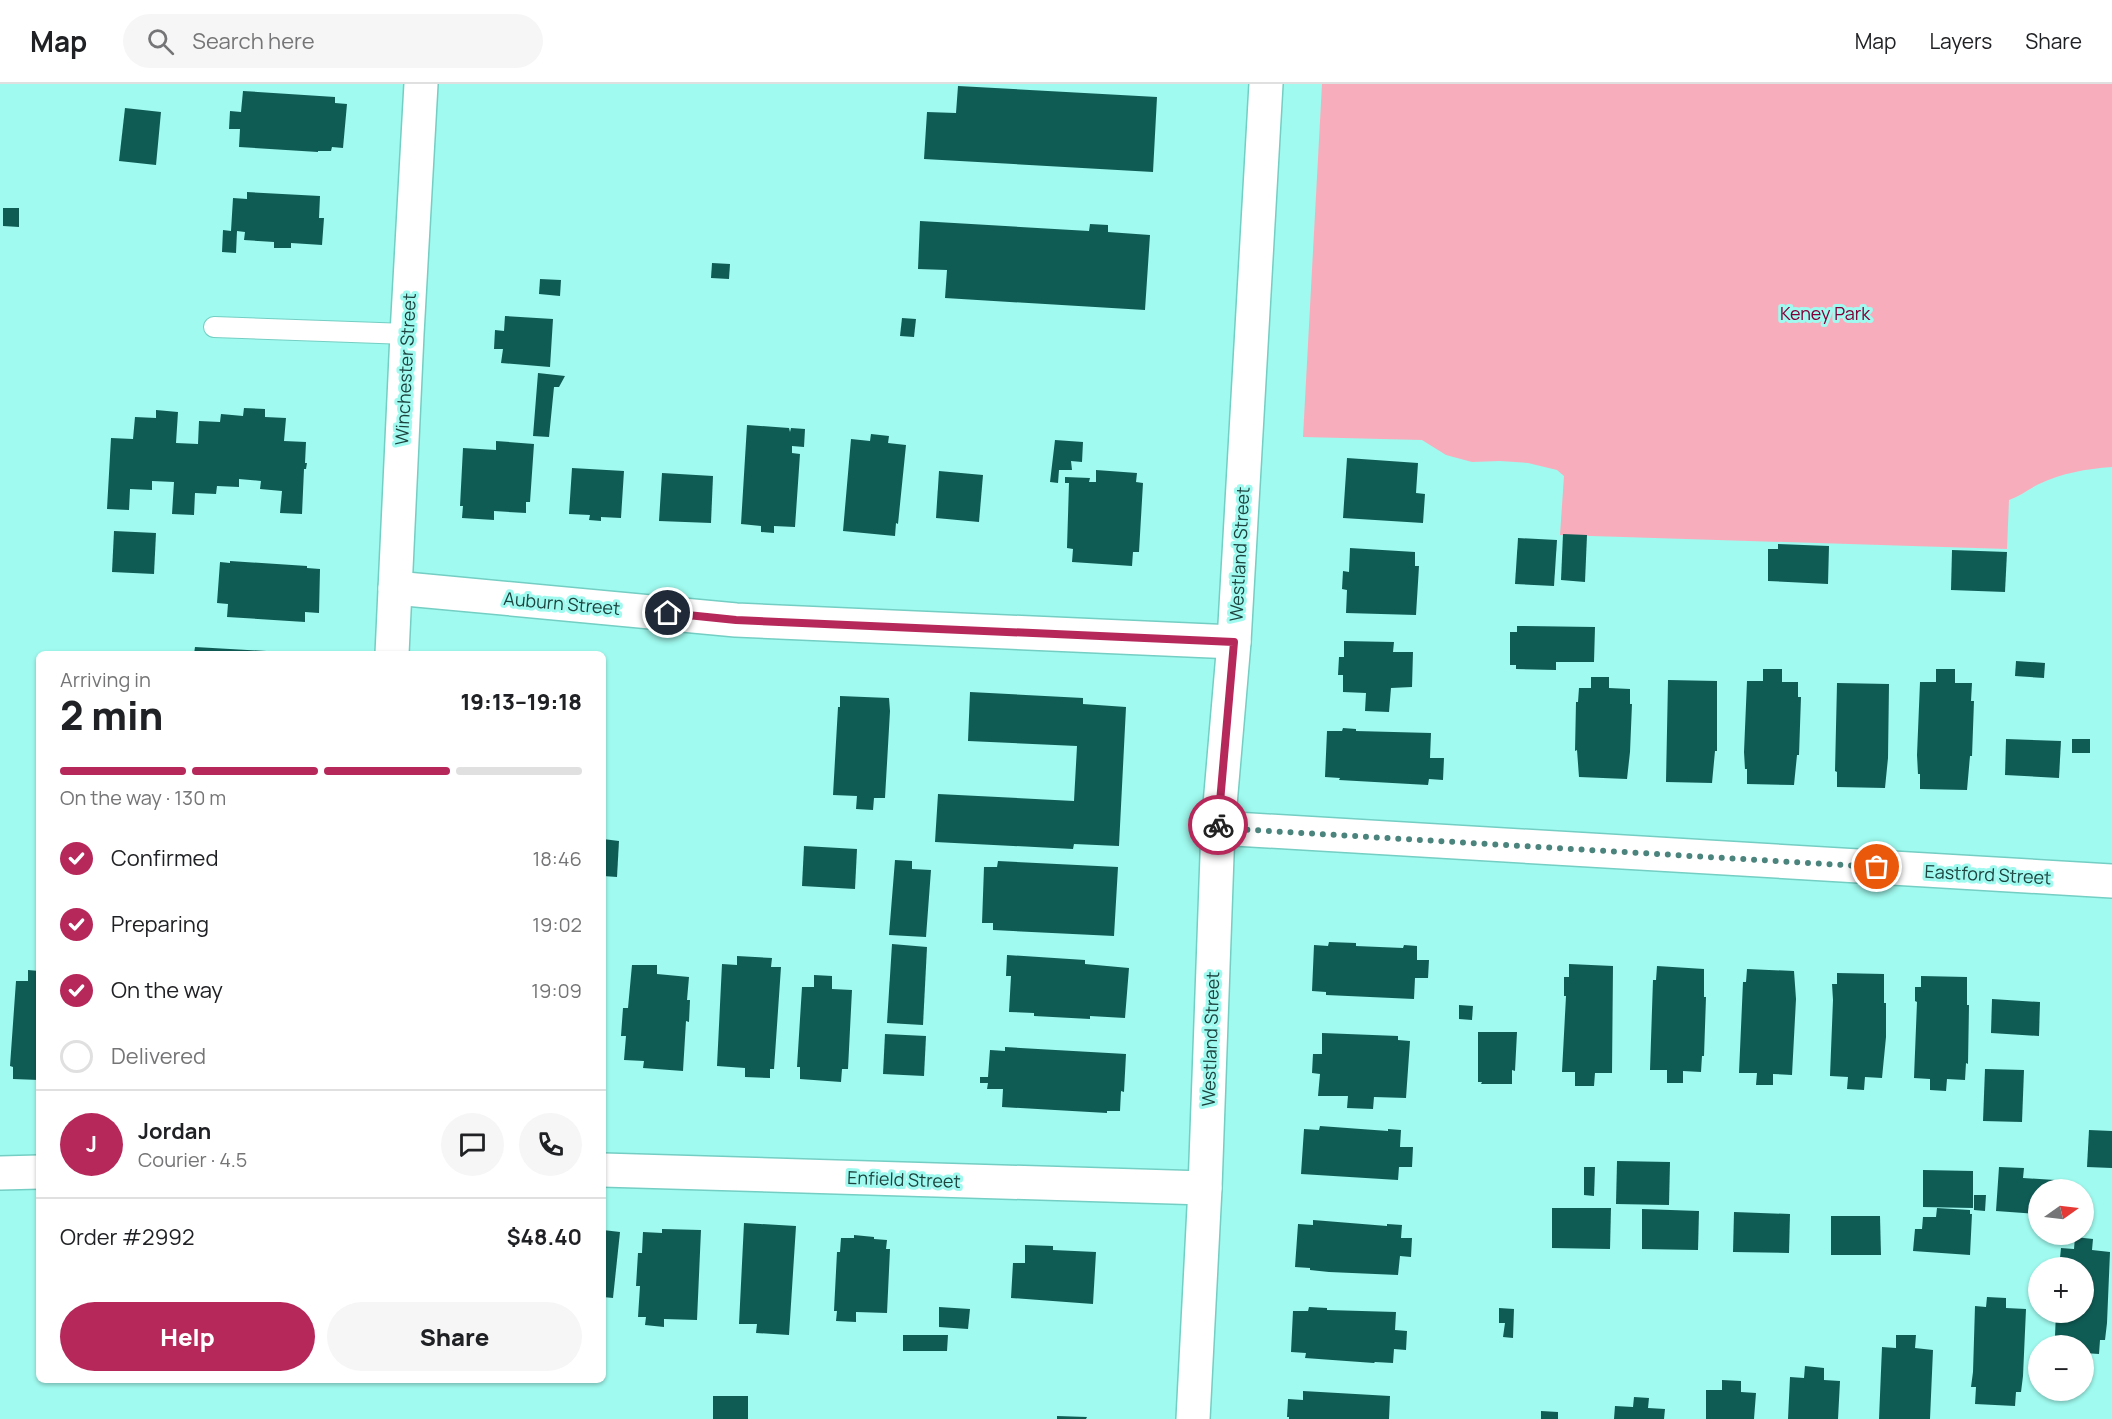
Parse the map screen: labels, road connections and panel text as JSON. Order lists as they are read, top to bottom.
{
  "streets": {
    "street": [
      "Winchester Street",
      "Westland Street",
      "Auburn Street",
      "Eastford Street",
      "Enfield Street"
    ]
  },
  "crossings": [
    ["Winchester Street", "Auburn Street"],
    ["Westland Street", "Auburn Street"],
    ["Westland Street", "Eastford Street"],
    ["Westland Street", "Enfield Street"]
  ],
  "parks": ["Keney Park"],
  "north": "right",
  "page": {
    "header": "Map",
    "search": "Search here",
    "nav": ["Map", "Layers", "Share"],
    "heading": ["2 min", "Arriving in", "19:13–19:18"],
    "panel": [
      "Jordan",
      "Courier · 4.5",
      "Order #2992",
      "$48.40"
    ],
    "bar": "On the way · 130 m",
    "list": [
      ["Confirmed", "18:46"],
      ["Preparing", "19:02"],
      ["On the way", "19:09"],
      "Delivered"
    ],
    "round": "J",
    "map_buttons": ["+", "−"],
    "buttons": ["Help", "Share"]
  }
}
